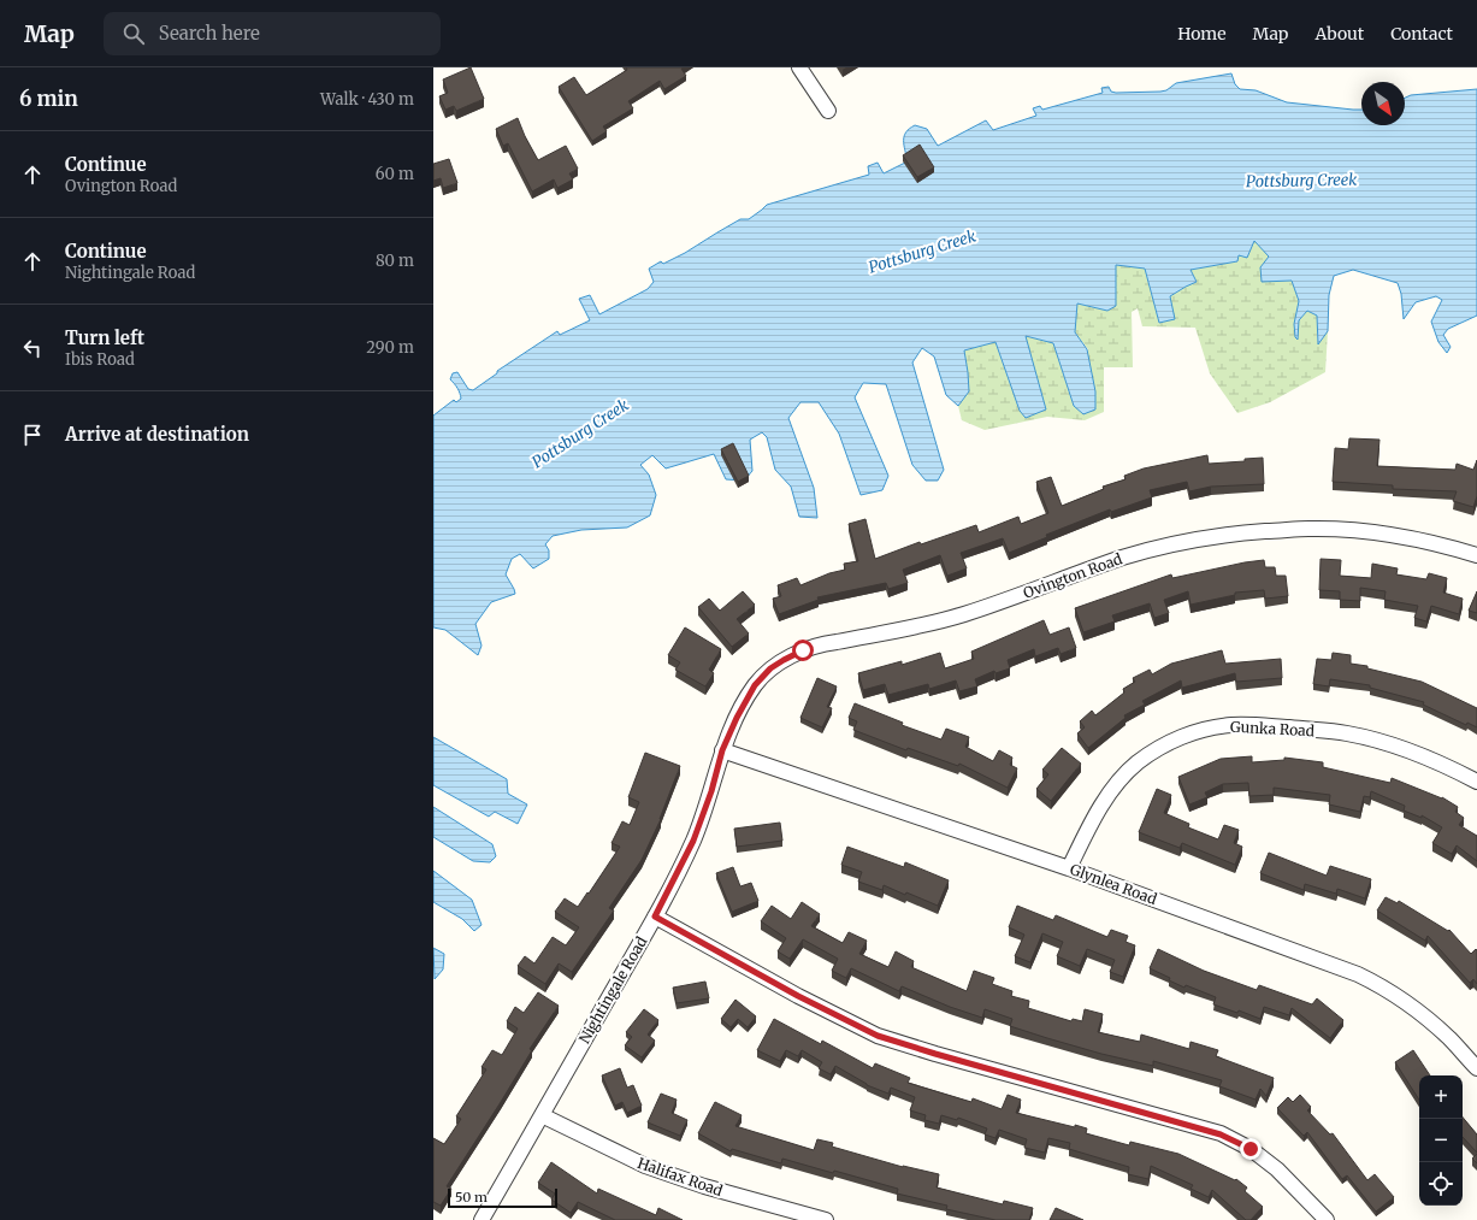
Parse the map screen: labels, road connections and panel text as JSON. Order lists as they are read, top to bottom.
{
  "streets": {
    "street": [
      "Ovington Road",
      "Gunka Road",
      "Glynlea Road",
      "Nightingale Road",
      "Halifax Road"
    ]
  },
  "crossings": [
    ["Ovington Road", "Glynlea Road"],
    ["Ovington Road", "Nightingale Road"],
    ["Gunka Road", "Glynlea Road"],
    ["Glynlea Road", "Nightingale Road"],
    ["Nightingale Road", "Halifax Road"]
  ],
  "water": ["Pottsburg Creek"],
  "scale_bar": "50 m",
  "north": "bottom right",
  "page": {
    "header": "Map",
    "search": "Search here",
    "nav": [
      "Home",
      "Map",
      "About",
      "Contact"
    ],
    "heading": ["6 min", "Walk · 430 m"],
    "list": [
      ["Continue", "Ovington Road", "60 m"],
      ["Continue", "Nightingale Road", "80 m"],
      ["Turn left", "Ibis Road", "290 m"],
      "Arrive at destination"
    ],
    "map_buttons": ["+", "−"],
    "scale": "50 m"
  }
}
